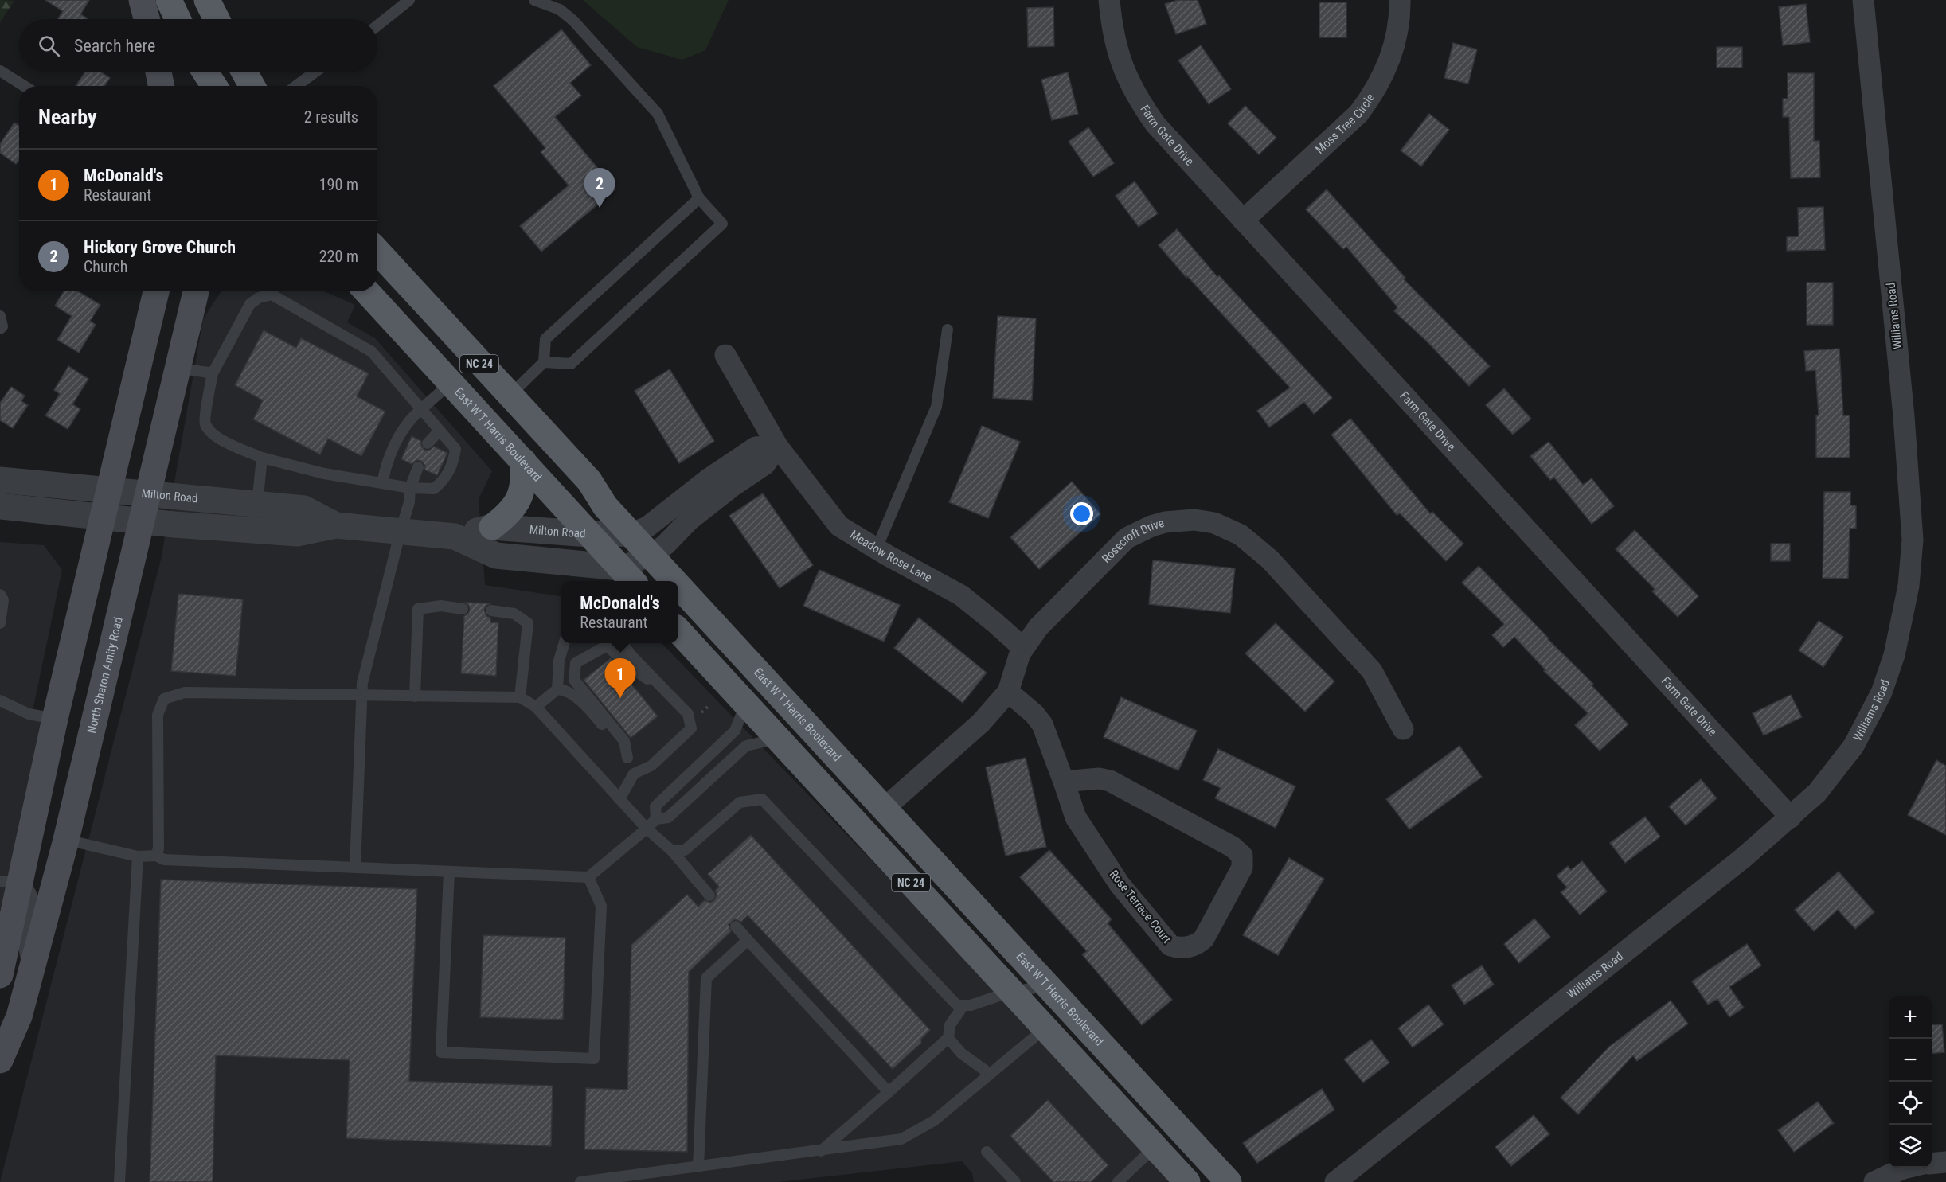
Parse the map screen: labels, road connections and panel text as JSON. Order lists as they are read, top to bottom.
{
  "streets": {
    "main road": ["NC 24", "East W T Harris Boulevard", "North Sharon Amity Road"],
    "street": [
      "Moss Tree Circle",
      "Farm Gate Drive",
      "Williams Road",
      "Milton Road",
      "Rosecroft Drive",
      "Meadow Rose Lane",
      "Rose Terrace Court"
    ]
  },
  "crossings": [
    ["Moss Tree Circle", "Farm Gate Drive"],
    ["Farm Gate Drive", "Williams Road"],
    ["East W T Harris Boulevard", "Milton Road"],
    ["East W T Harris Boulevard", "Rosecroft Drive"],
    ["Milton Road", "North Sharon Amity Road"],
    ["Rosecroft Drive", "Meadow Rose Lane"],
    ["Rosecroft Drive", "Rose Terrace Court"]
  ],
  "page": {
    "search": "Search here",
    "heading": ["Nearby", "2 results"],
    "list": [
      {
        "mark": "1",
        "name": "McDonald's",
        "note": "Restaurant",
        "value": "190 m"
      },
      {
        "mark": "2",
        "name": "Hickory Grove Church",
        "note": "Church",
        "value": "220 m"
      }
    ],
    "pins": ["2", "1"],
    "popup": ["McDonald's", "Restaurant"],
    "map_buttons": ["+", "−"]
  }
}
